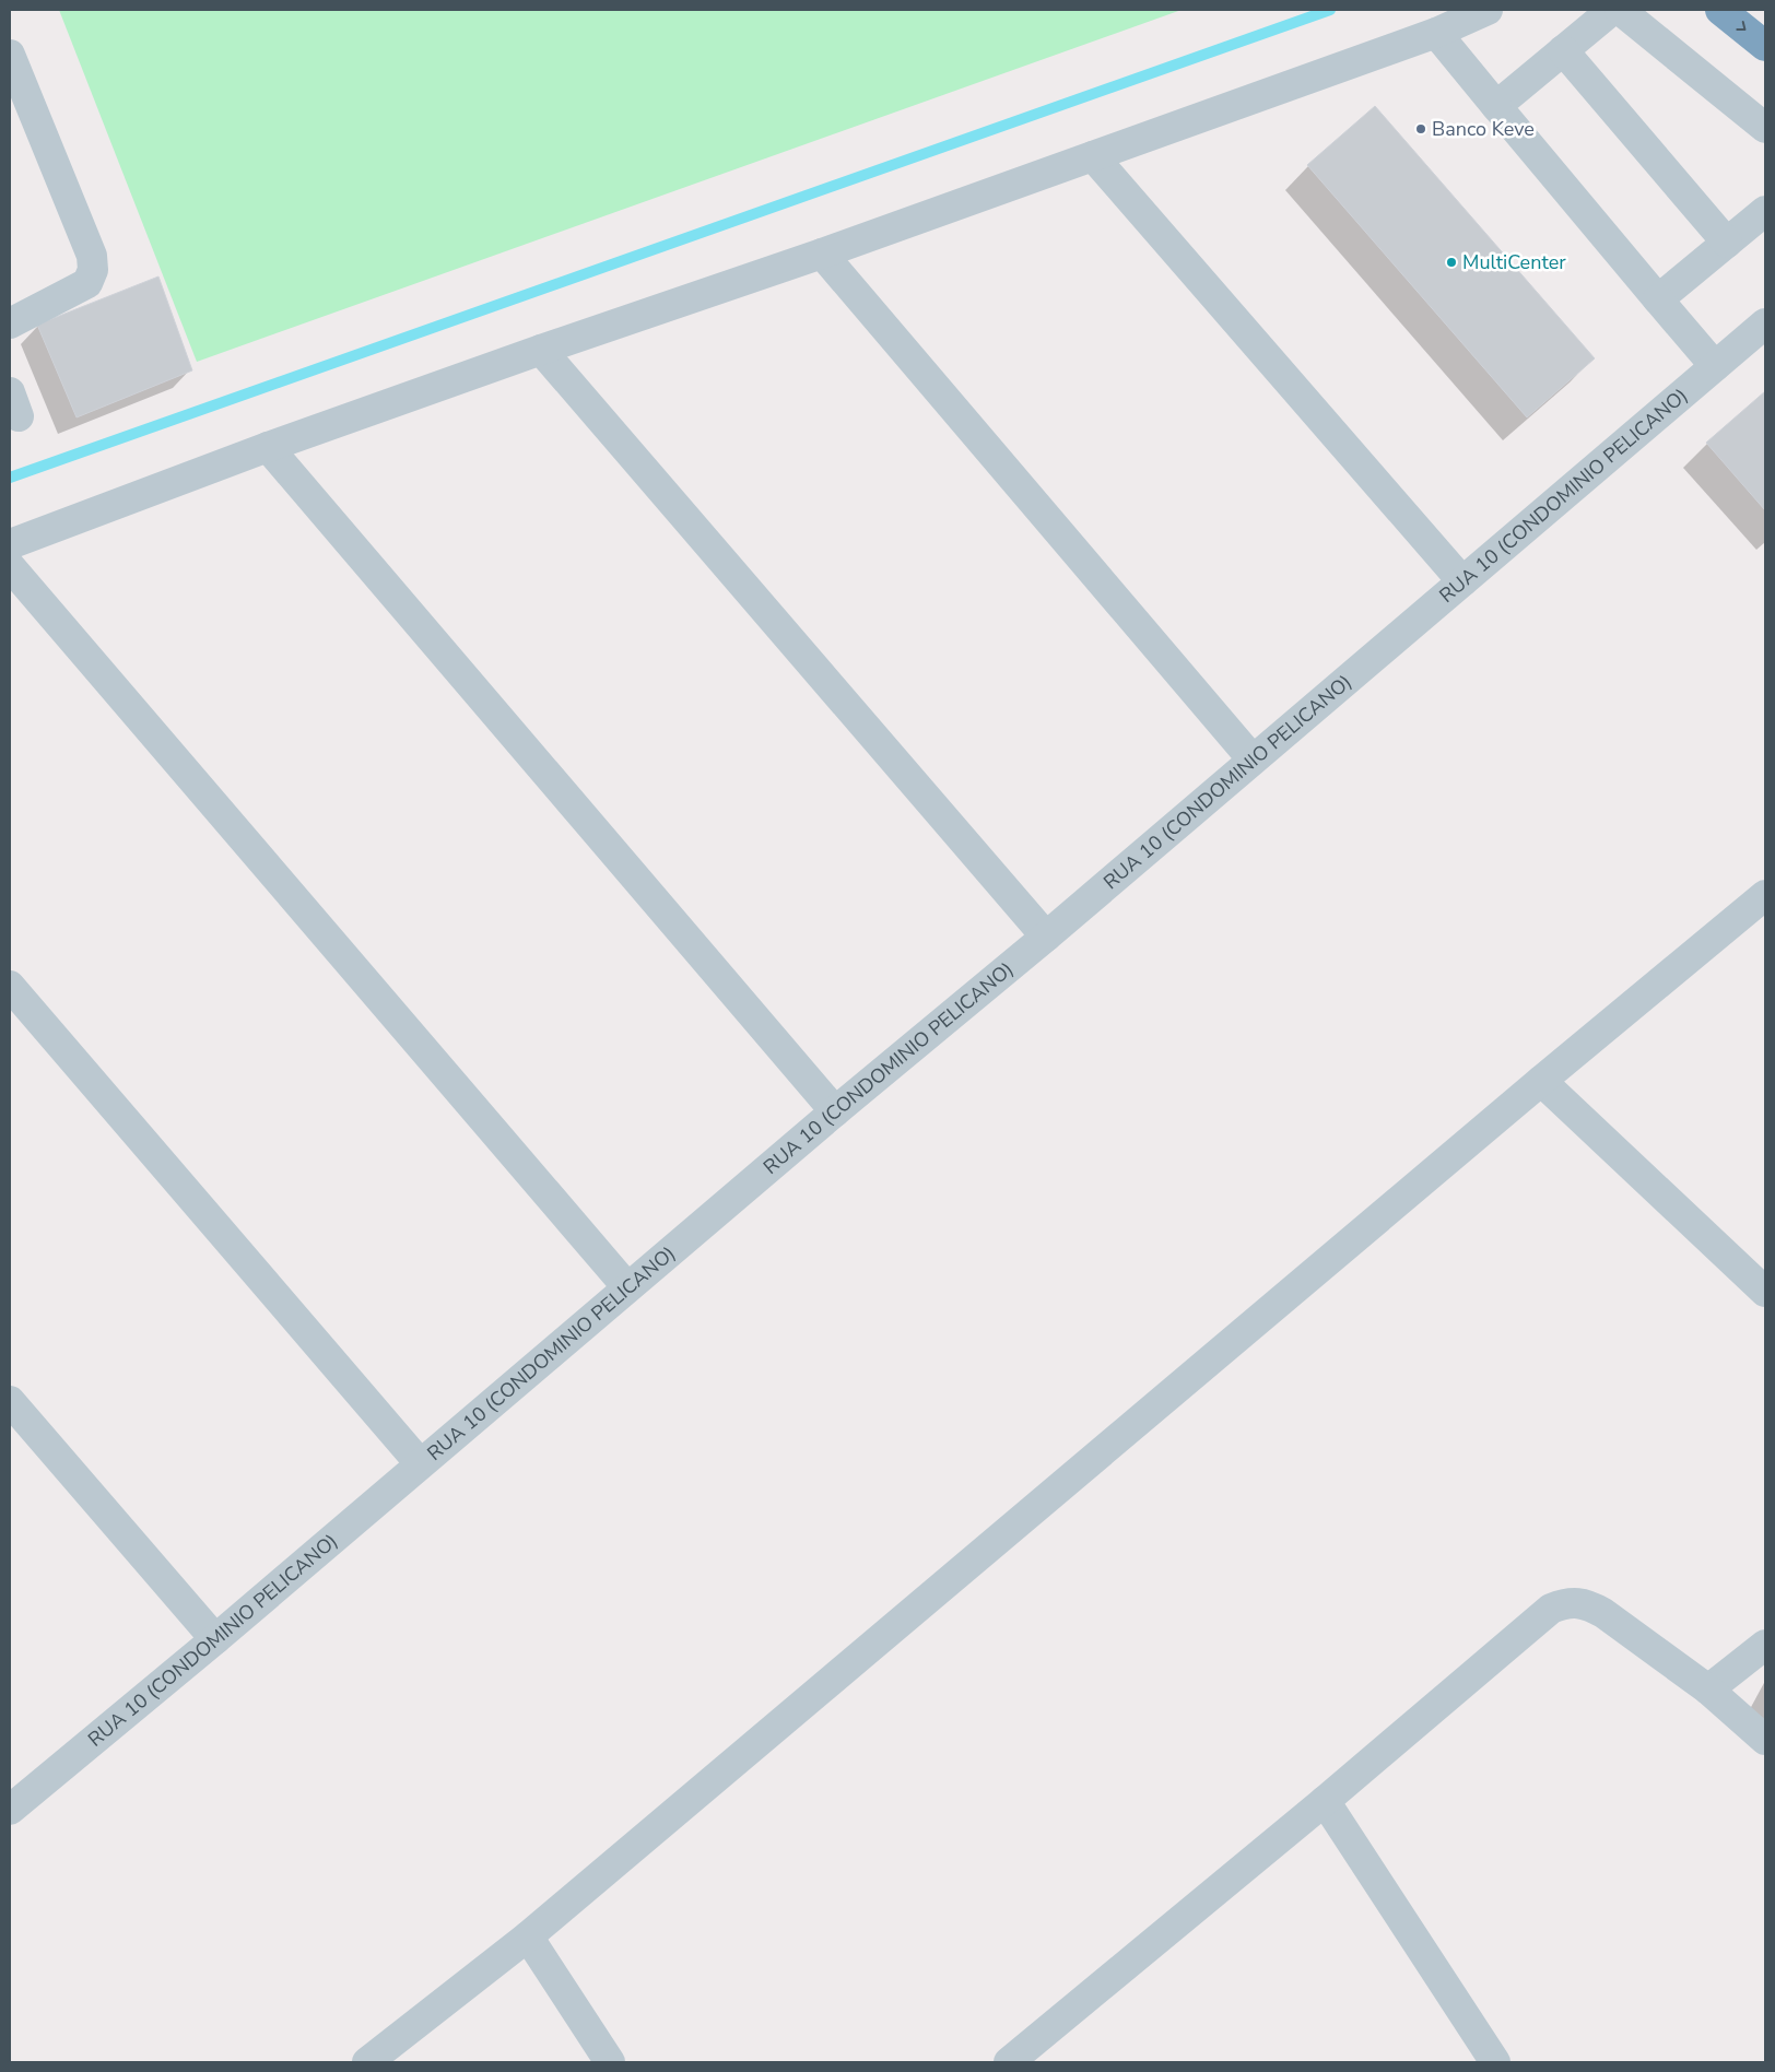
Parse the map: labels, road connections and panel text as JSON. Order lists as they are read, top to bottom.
{
  "streets": {
    "street": ["RUA 10 (CONDOMINIO PELICANO)"]
  },
  "places": ["Banco Keve", "MultiCenter"]
}
